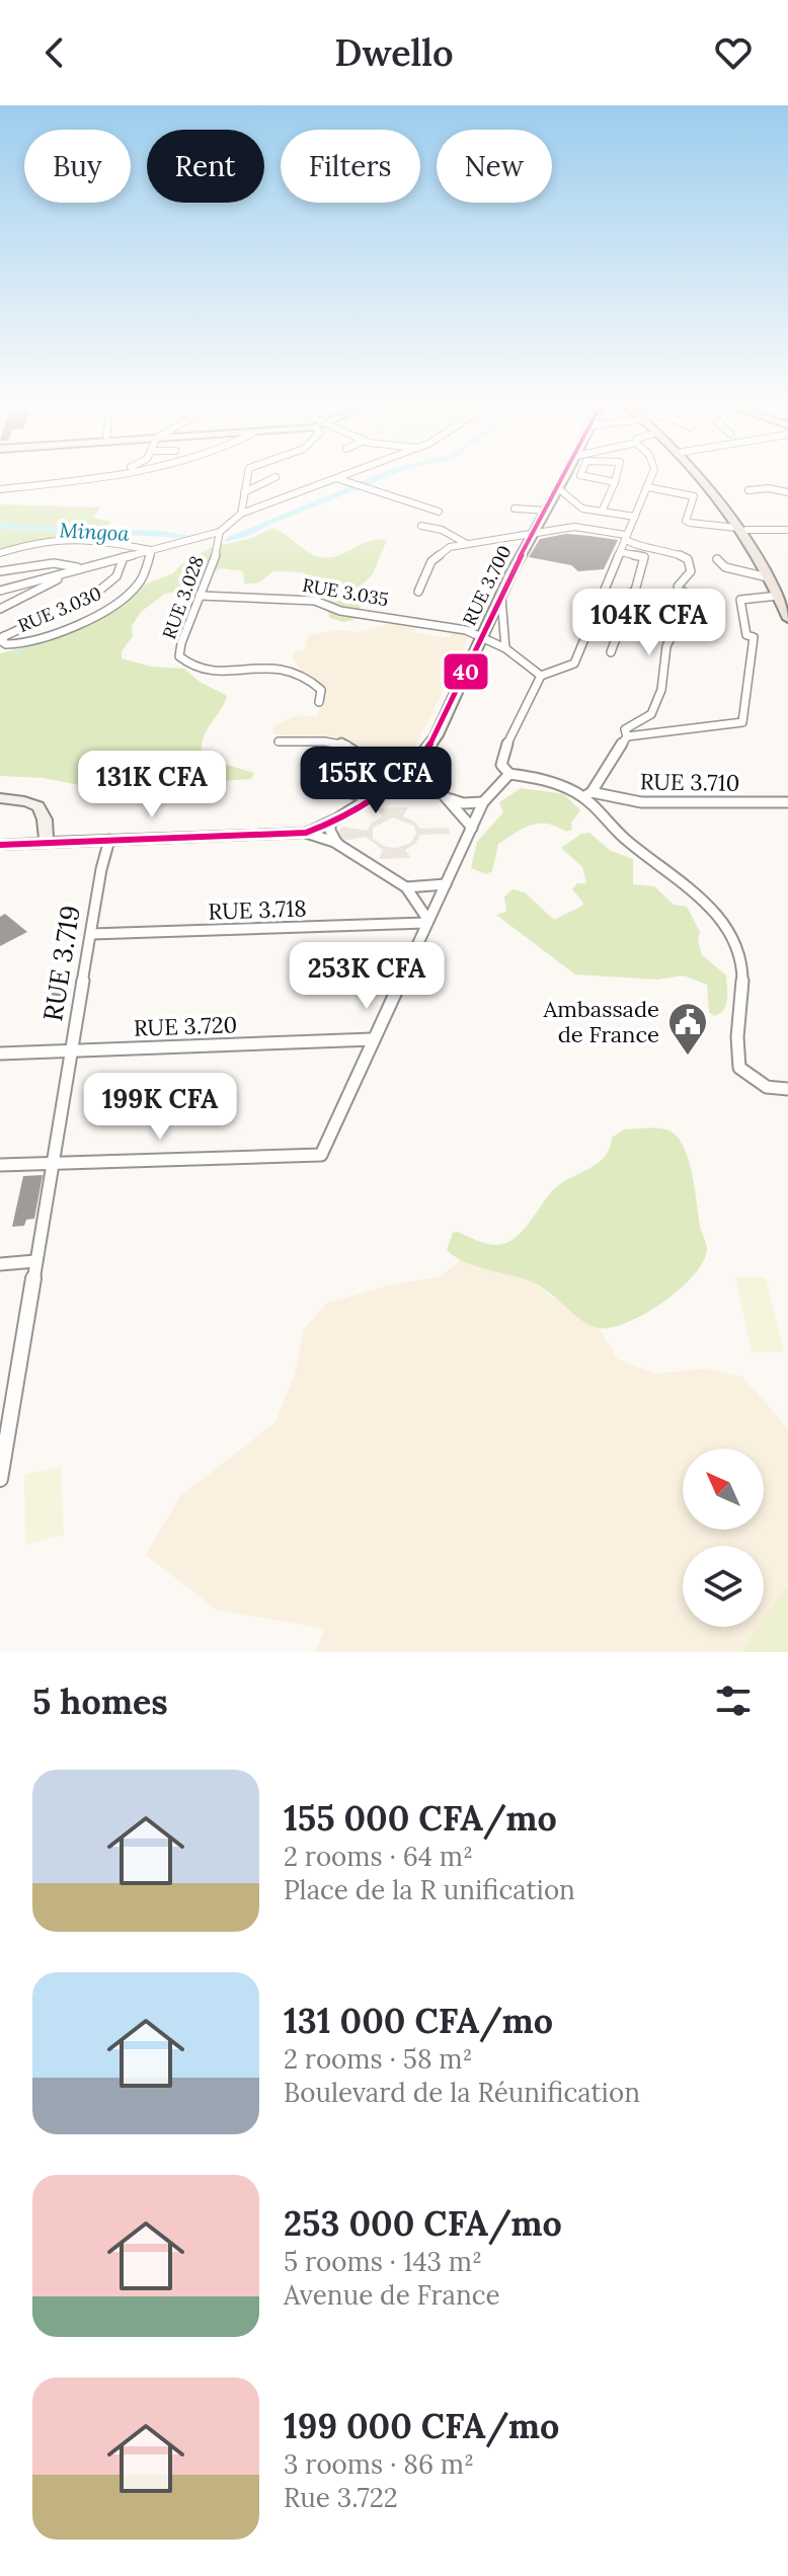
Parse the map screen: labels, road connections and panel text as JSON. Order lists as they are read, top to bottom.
{
  "streets": {
    "main road": ["RUE 3.700"],
    "street": [
      "RUE 3.035",
      "RUE 3.028",
      "RUE 3.030",
      "RUE 3.710",
      "RUE 3.718",
      "RUE 3.719",
      "RUE 3.720"
    ]
  },
  "crossings": [
    ["RUE 3.700", "RUE 3.035"],
    ["RUE 3.035", "RUE 3.028"],
    ["RUE 3.718", "RUE 3.719"],
    ["RUE 3.719", "RUE 3.720"]
  ],
  "water": ["Mingoa"],
  "places": {
    "public building": ["Ambassade de France"]
  },
  "lines": ["transit line 40"],
  "north": "top left",
  "page": {
    "header": "Dwello",
    "chip": [
      "Buy",
      "Rent",
      "Filters",
      "New"
    ],
    "price": [
      "104K CFA",
      "155K CFA",
      "131K CFA",
      "253K CFA",
      "199K CFA"
    ],
    "heading": "5 homes",
    "list": [
      {
        "name": "155 000 CFA/mo",
        "note": "2 rooms · 64 m² · Place de la R unification"
      },
      {
        "name": "131 000 CFA/mo",
        "note": "2 rooms · 58 m² · Boulevard de la Réunification"
      },
      {
        "name": "253 000 CFA/mo",
        "note": "5 rooms · 143 m² · Avenue de France"
      },
      {
        "name": "199 000 CFA/mo",
        "note": "3 rooms · 86 m² · Rue 3.722"
      }
    ]
  }
}
